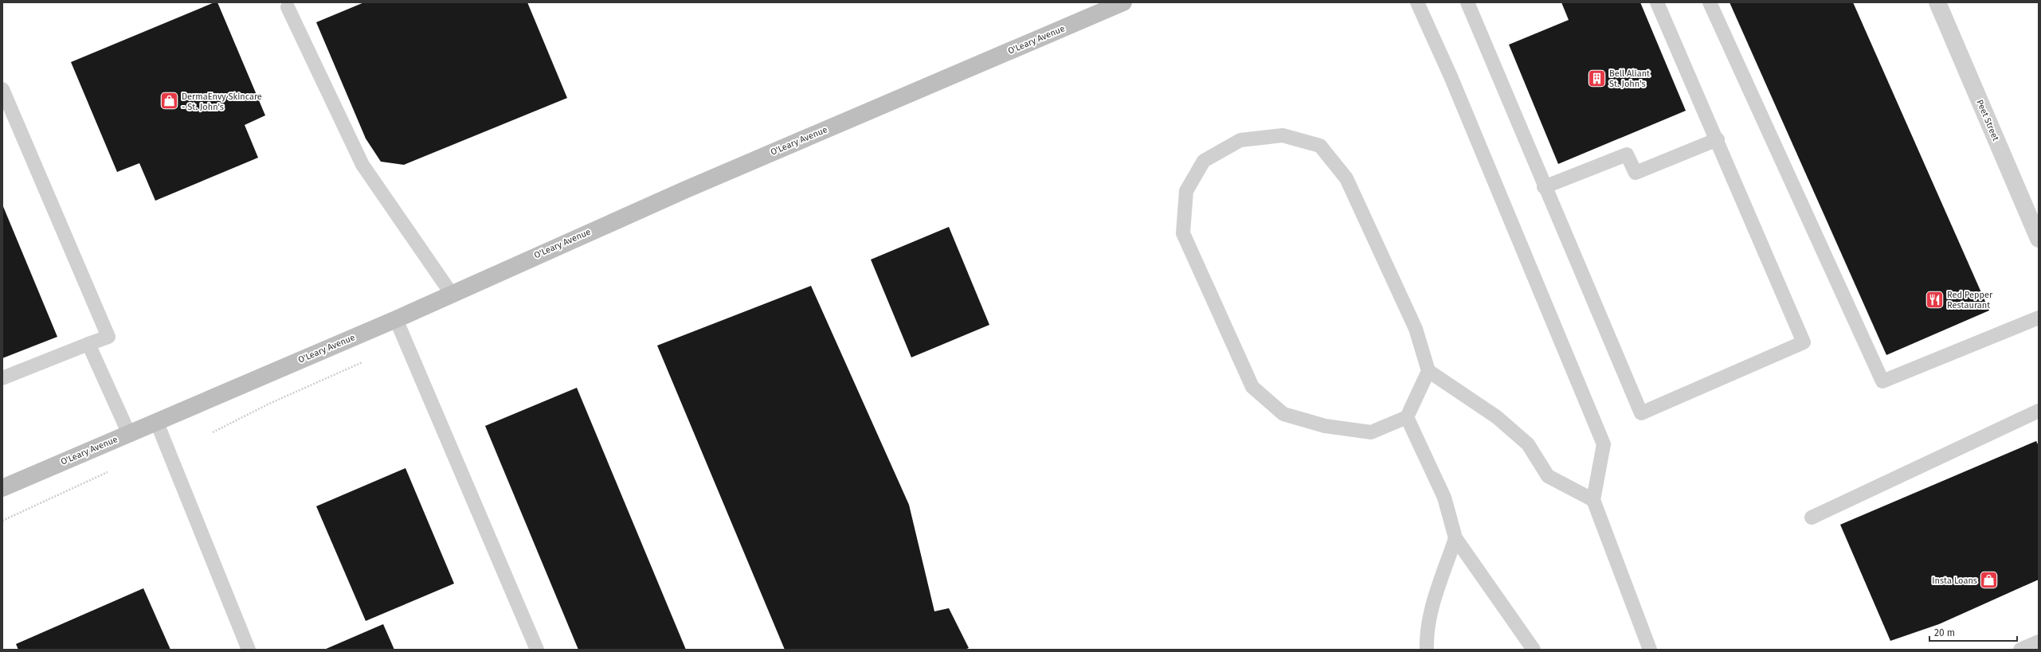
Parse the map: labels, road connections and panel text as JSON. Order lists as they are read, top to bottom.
{
  "streets": {
    "street": ["O'Leary Avenue", "Peet Street"]
  },
  "places": {
    "building": ["Bell Aliant St. John's"],
    "shop": ["DermaEnvy Skincare - St. John's", "Insta Loans"],
    "restaurant": ["Red Pepper Restaurant"]
  },
  "scale_bar": "20 m"
}
